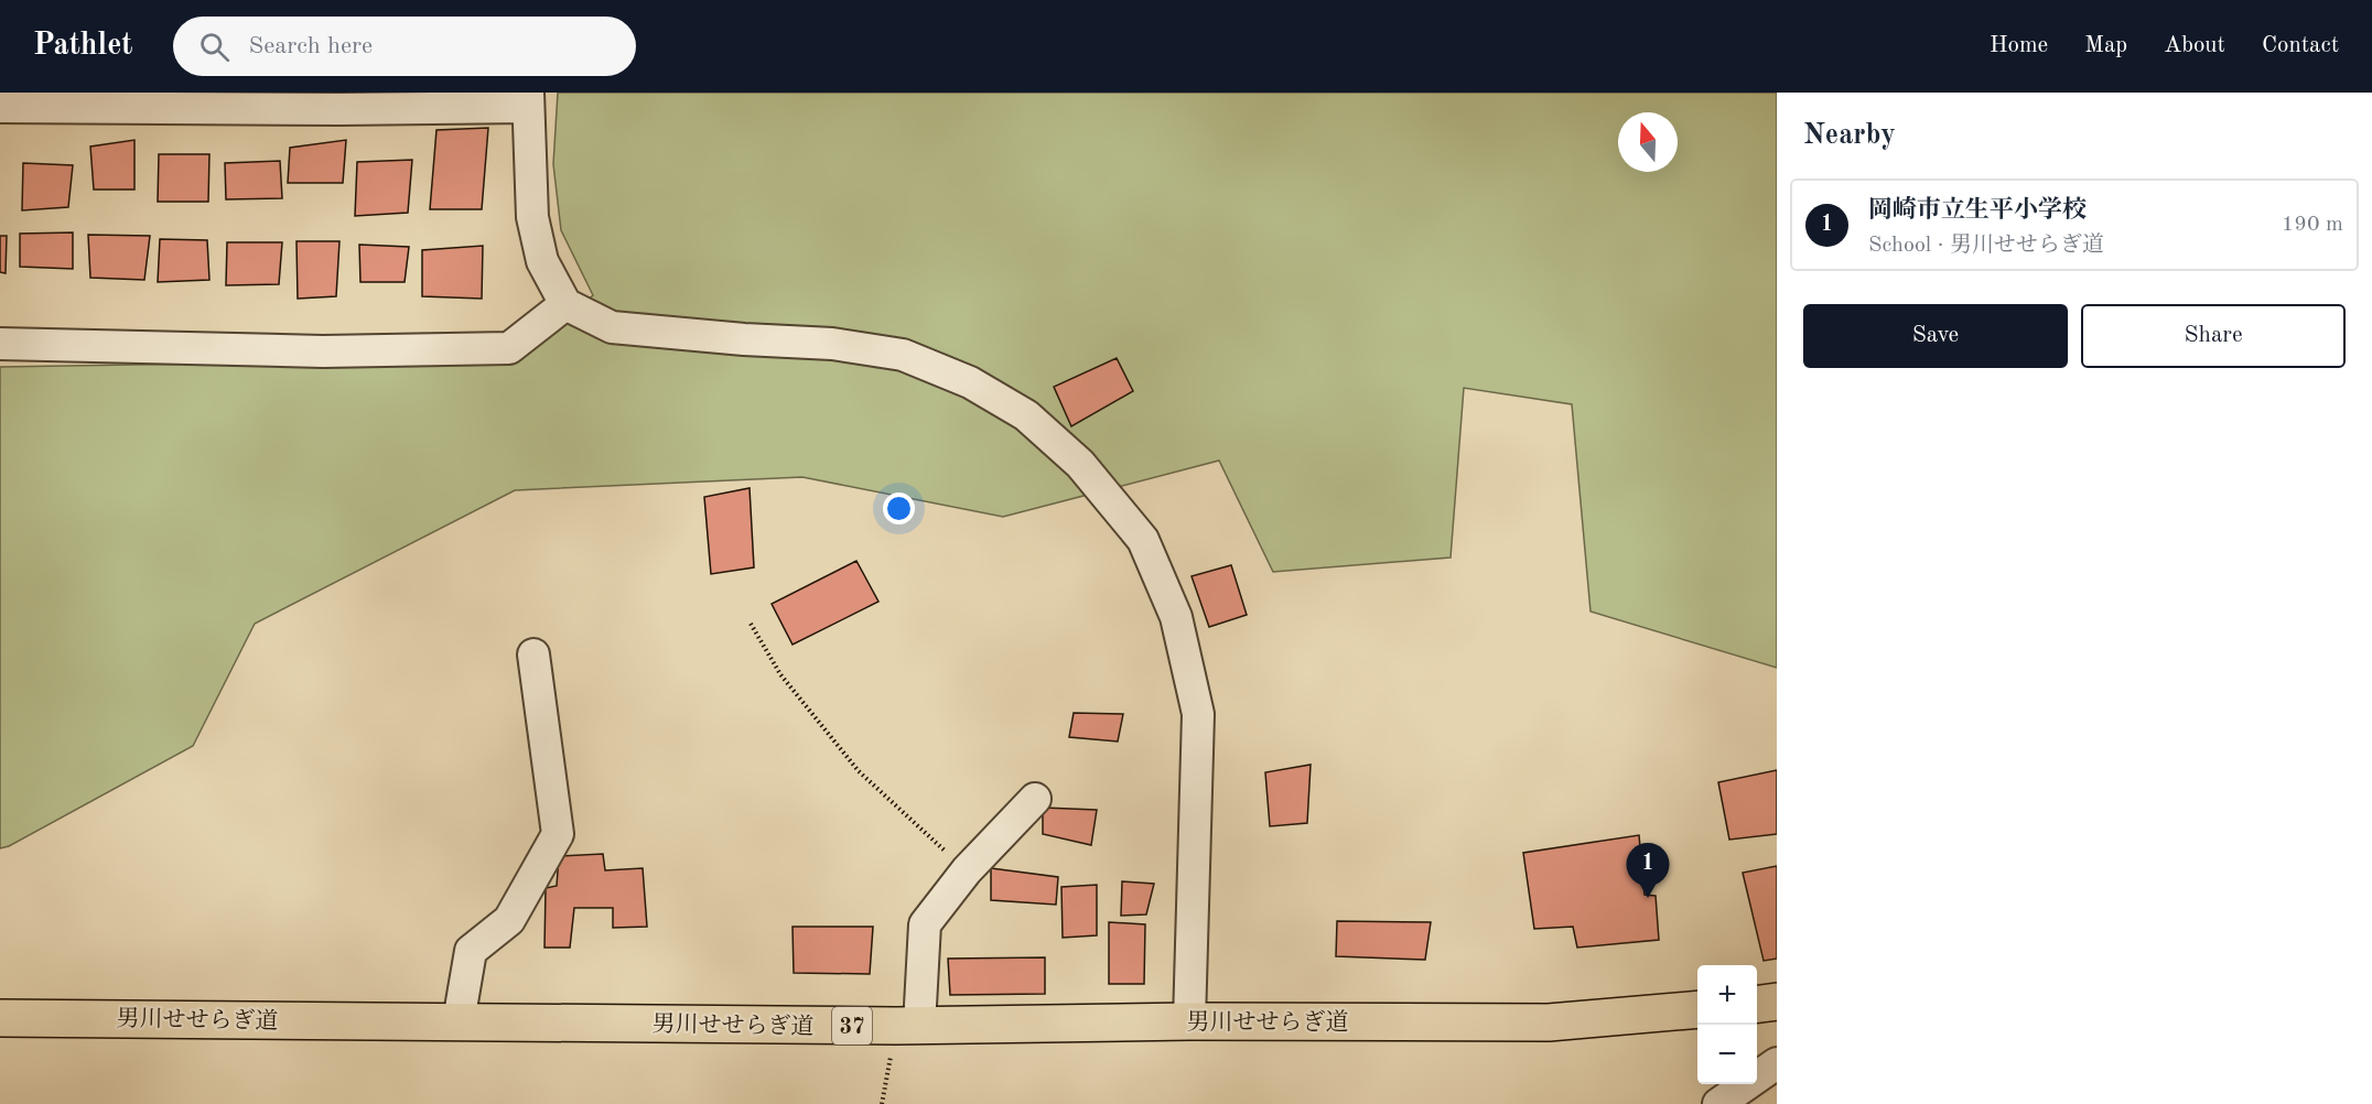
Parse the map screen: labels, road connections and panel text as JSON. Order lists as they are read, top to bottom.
{
  "streets": {
    "main road": ["男川せせらぎ道", "37"]
  },
  "north": "top",
  "page": {
    "header": "Pathlet",
    "search": "Search here",
    "nav": [
      "Home",
      "Map",
      "About",
      "Contact"
    ],
    "heading": "Nearby",
    "list": [
      {
        "mark": "1",
        "name": "岡崎市立生平小学校",
        "note": "School · 男川せせらぎ道",
        "value": "190 m"
      }
    ],
    "buttons": ["Save", "Share"],
    "pins": "1",
    "map_buttons": ["+", "−"]
  }
}
